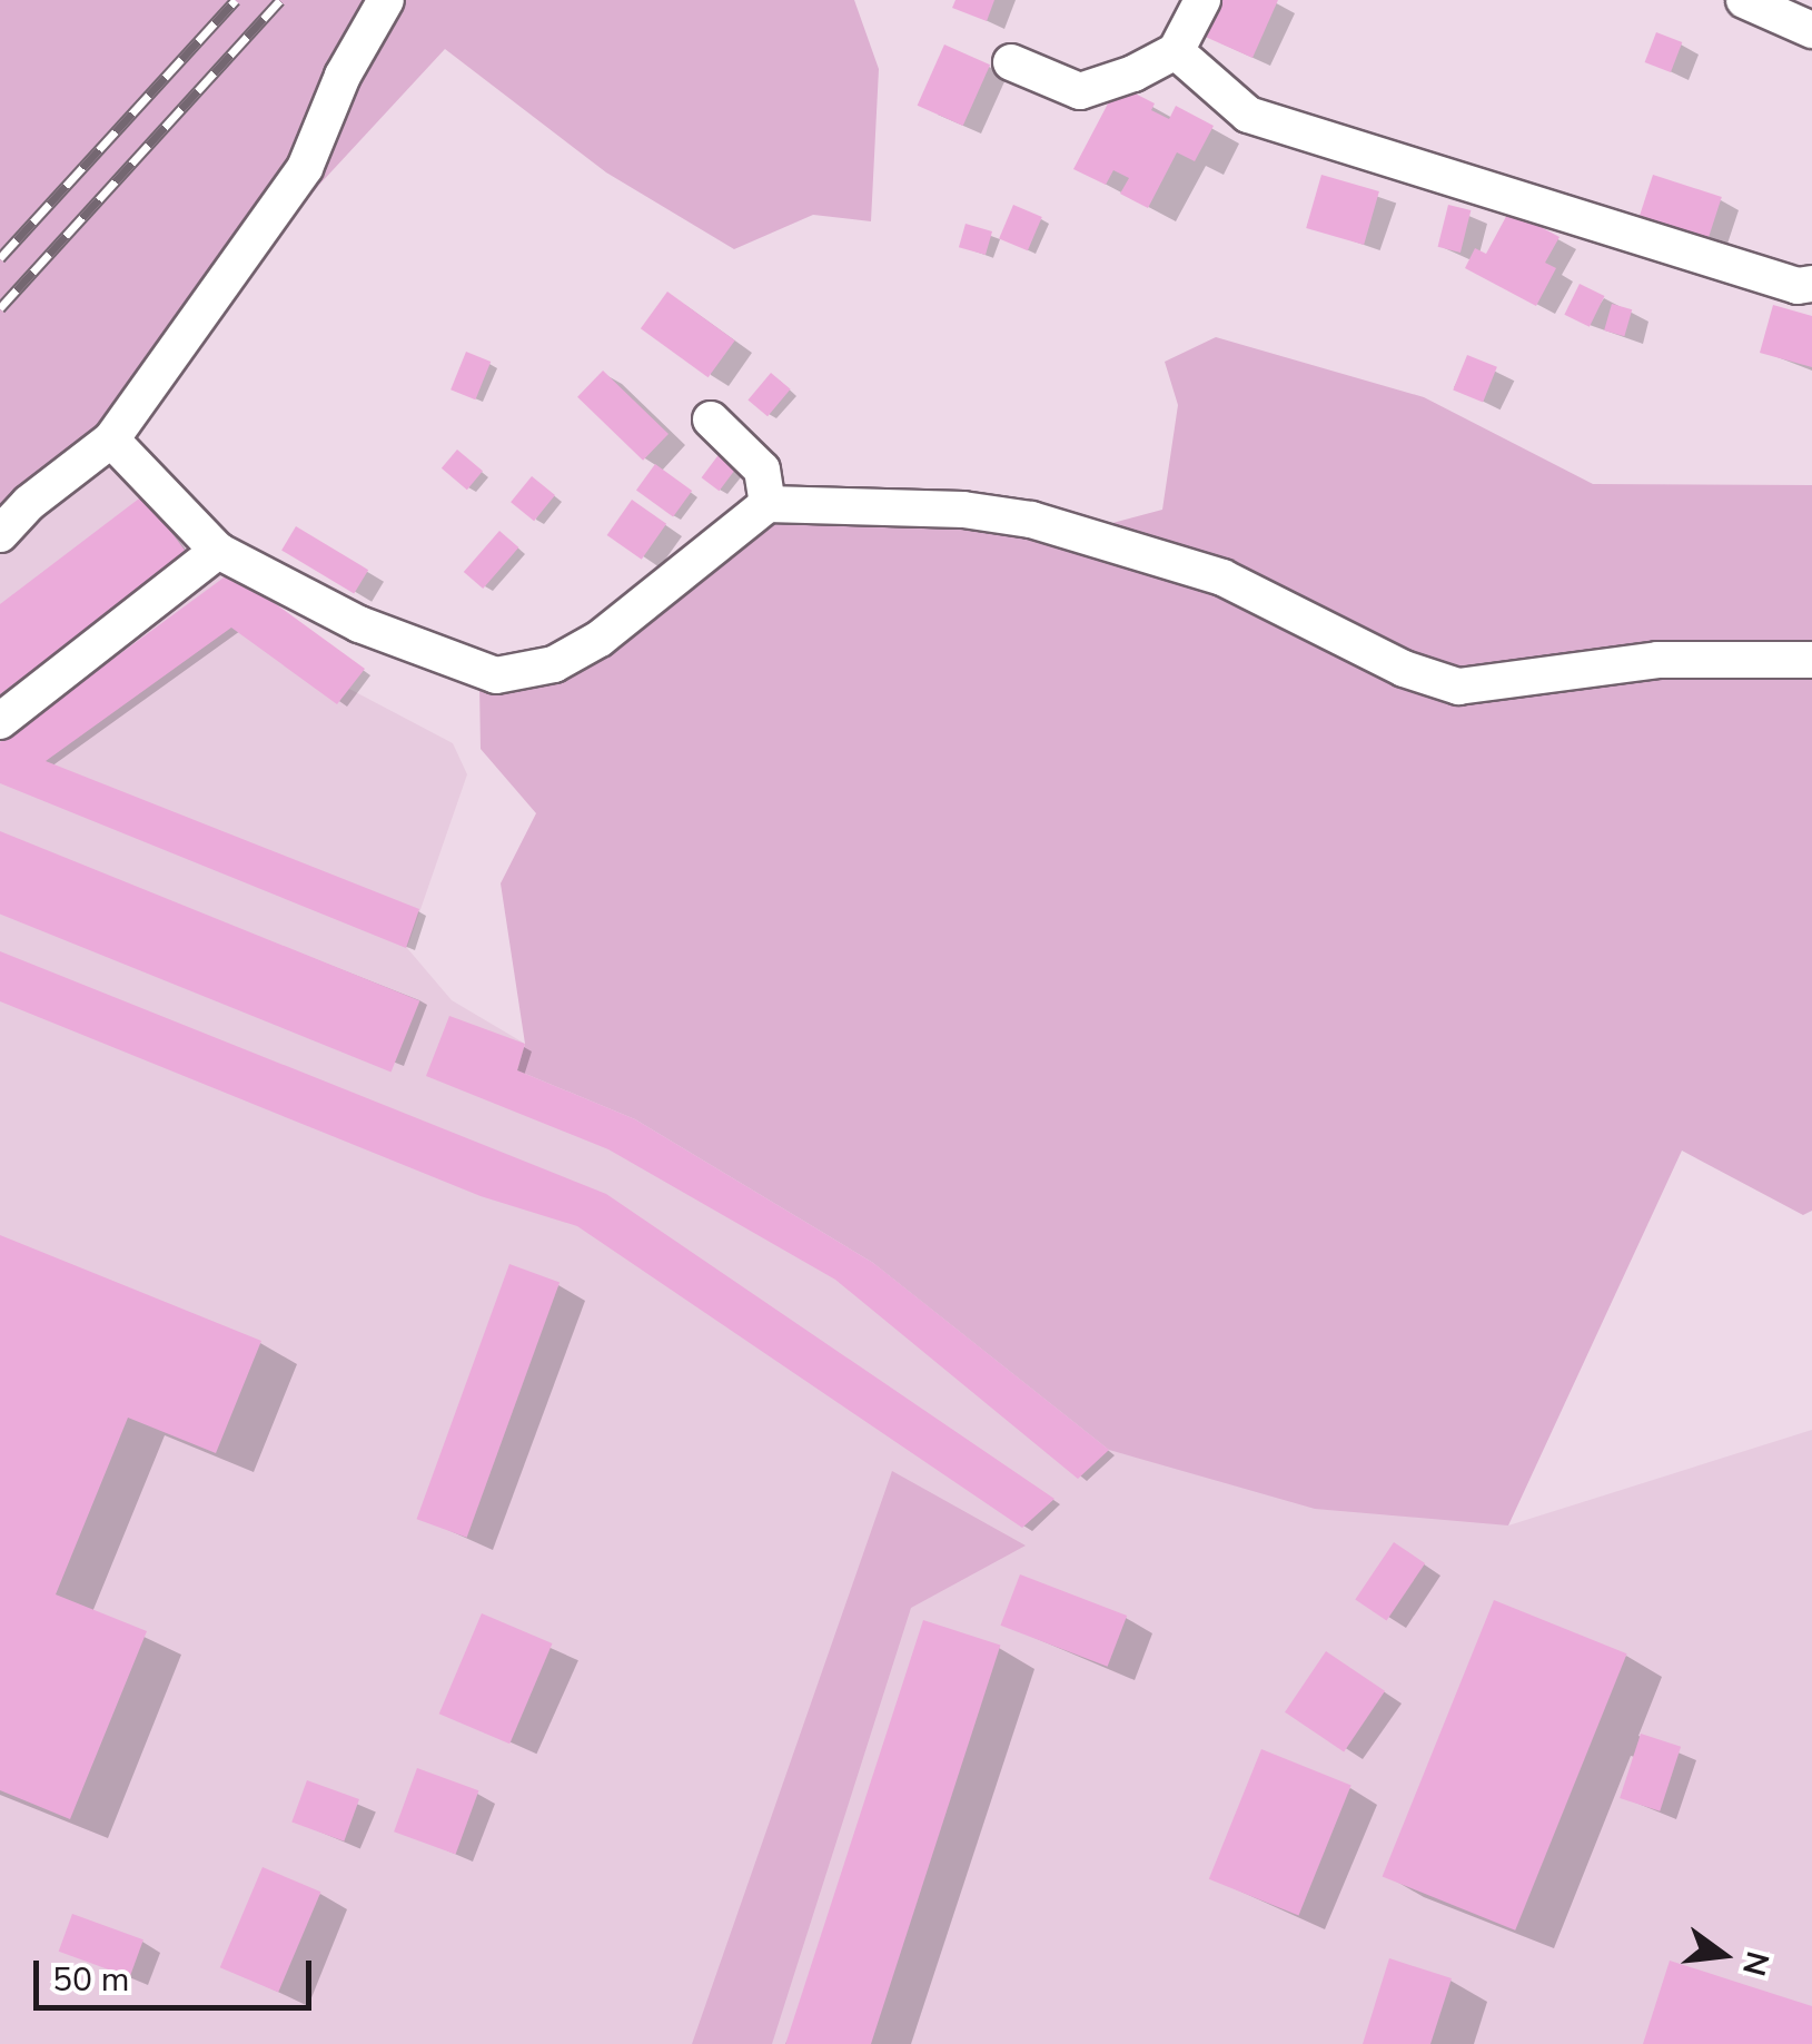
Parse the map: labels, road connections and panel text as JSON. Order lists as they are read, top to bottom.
{
  "scale_bar": "50 m",
  "north": "right"
}
